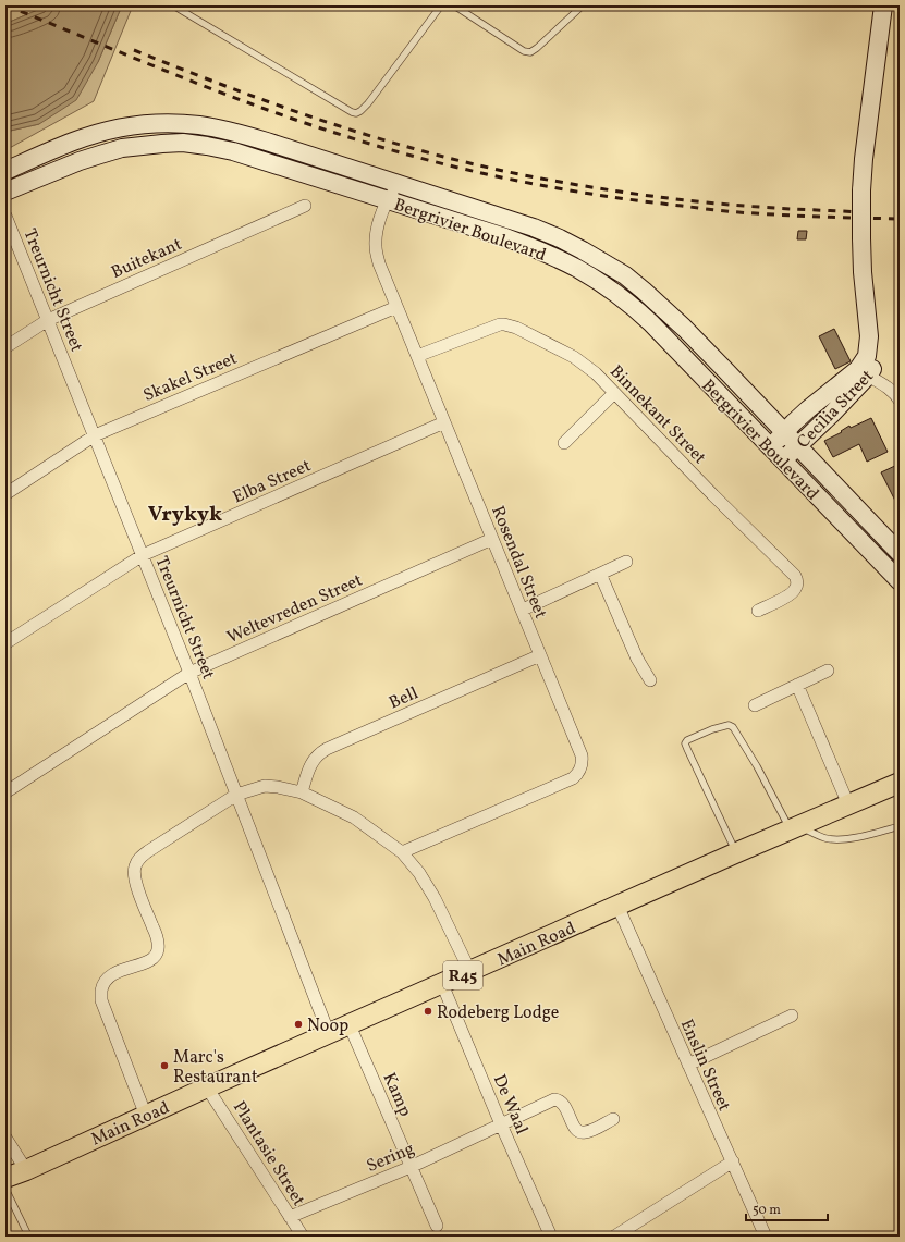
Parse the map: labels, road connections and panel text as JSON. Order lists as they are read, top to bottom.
{
  "streets": {
    "main road": ["Main Road", "R45"],
    "street": [
      "Bergrivier Boulevard",
      "Buitekant",
      "Treurnicht Street",
      "Skakel Street",
      "Cecilia Street",
      "Binnekant Street",
      "Elba Street",
      "Rosendal Street",
      "Weltevreden Street",
      "Bell",
      "Enslin Street",
      "Kamp",
      "De Waal",
      "Plantasie Street",
      "Sering"
    ]
  },
  "crossings": [
    ["Bergrivier Boulevard", "Cecilia Street"],
    ["Bergrivier Boulevard", "Rosendal Street"],
    ["Buitekant", "Treurnicht Street"],
    ["Treurnicht Street", "Skakel Street"],
    ["Treurnicht Street", "Elba Street"],
    ["Treurnicht Street", "Weltevreden Street"],
    ["Treurnicht Street", "Main Road"],
    ["Skakel Street", "Rosendal Street"],
    ["Binnekant Street", "Rosendal Street"],
    ["Elba Street", "Rosendal Street"],
    ["Rosendal Street", "Weltevreden Street"],
    ["Rosendal Street", "Bell"],
    ["Main Road", "Enslin Street"],
    ["Main Road", "Kamp"],
    ["Main Road", "De Waal"],
    ["Main Road", "Plantasie Street"],
    ["Kamp", "Sering"],
    ["De Waal", "Sering"],
    ["Plantasie Street", "Sering"]
  ],
  "districts": ["Vrykyk"],
  "places": ["Rodeberg Lodge", "Noop", "Marc's Restaurant"],
  "scale_bar": "50 m"
}
